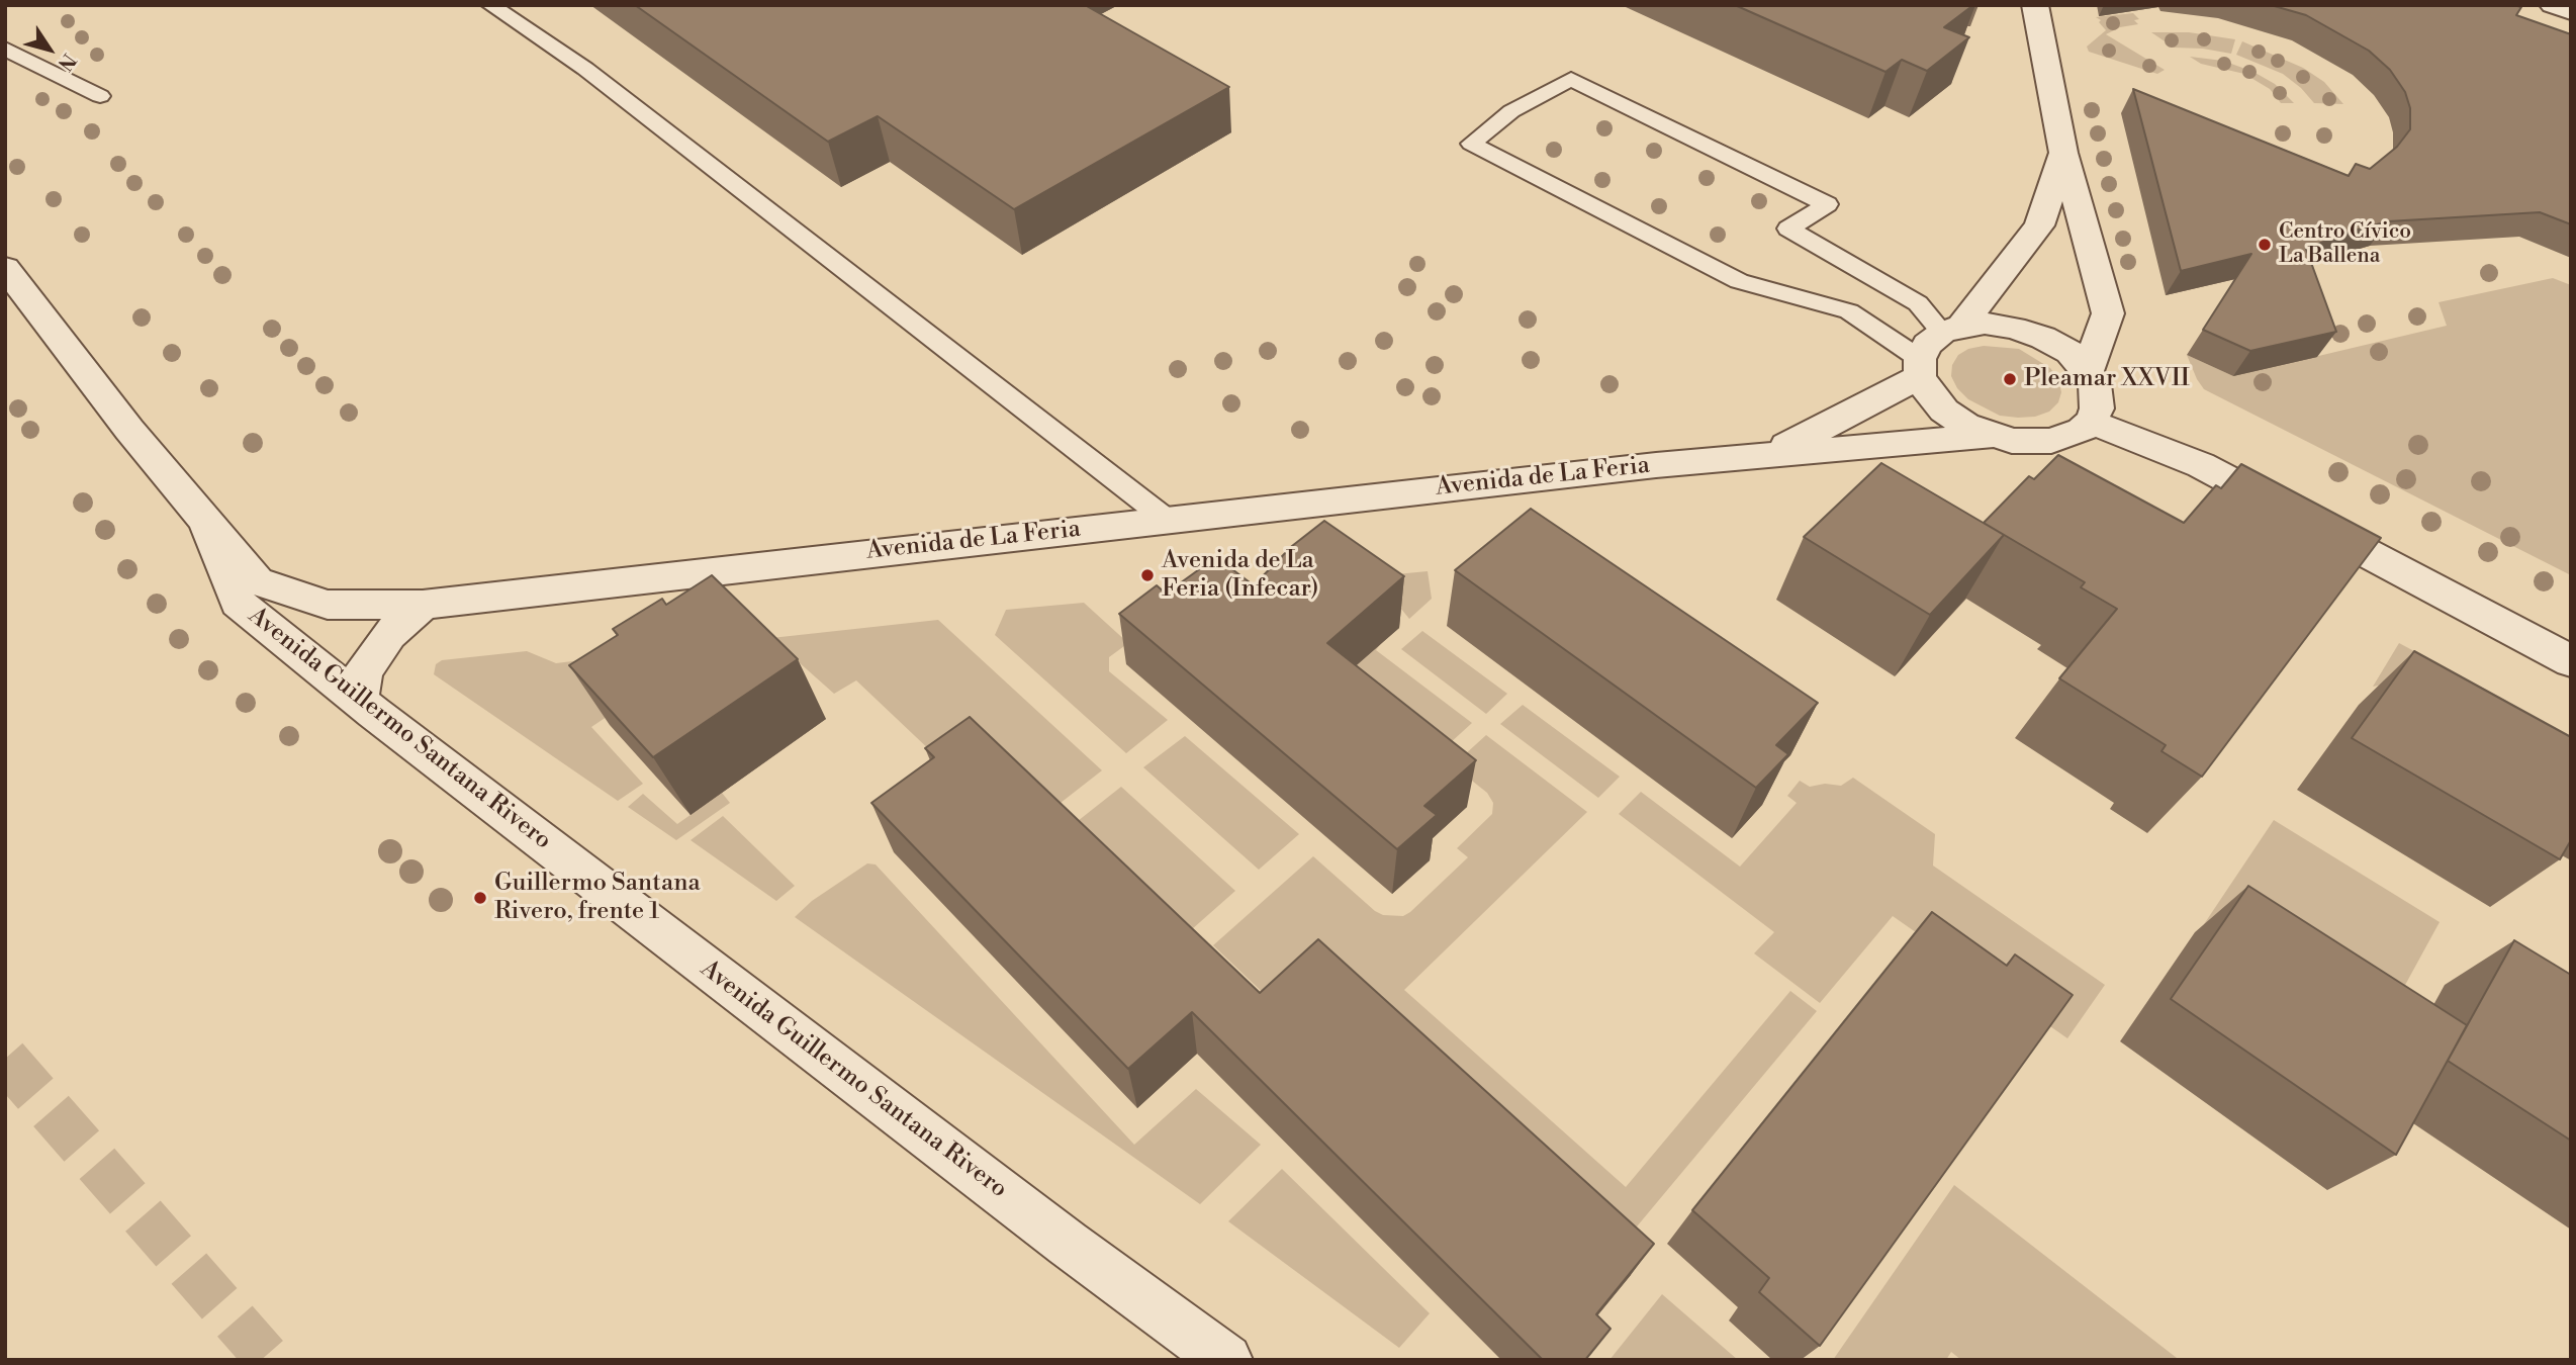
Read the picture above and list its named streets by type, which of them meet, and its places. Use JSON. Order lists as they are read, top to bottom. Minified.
{"streets":{"street":["Avenida de La Feria","Avenida Guillermo Santana Rivero"]},"crossings":[["Avenida de La Feria","Avenida Guillermo Santana Rivero"]],"places":["Centro Cívico La Ballena","Pleamar XXVII","Avenida de La Feria (Infecar)","Guillermo Santana Rivero, frente 1"],"north":"bottom right"}
